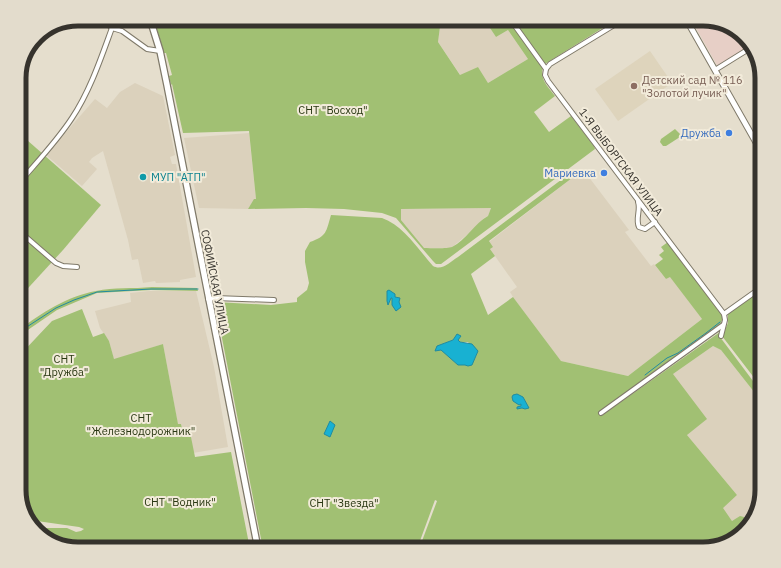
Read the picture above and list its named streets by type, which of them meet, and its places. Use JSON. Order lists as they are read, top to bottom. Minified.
{"streets":{"main road":["СОФИЙСКАЯ УЛИЦА"],"street":["1-Я ВЫБОРГСКАЯ УЛИЦА"]},"parks":["СНТ \"Восход\"","СНТ \"Дружба\"","СНТ \"Железнодорожник\"","СНТ \"Водник\"","СНТ \"Звезда\""],"places":["Детский сад № 116 \"Золотой лучик\"","Дружба","Мариевка","МУП \"АТП\""]}
